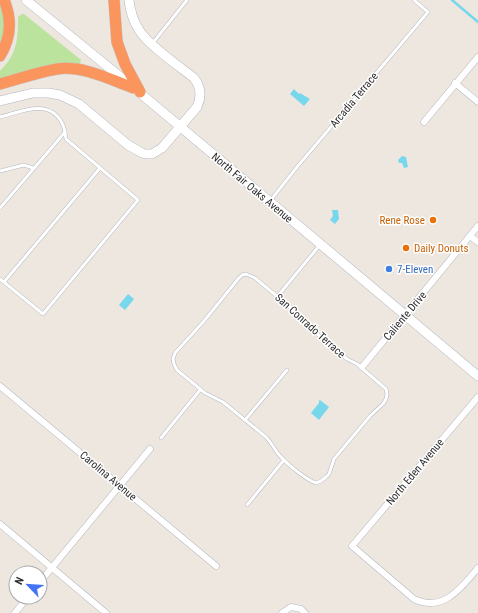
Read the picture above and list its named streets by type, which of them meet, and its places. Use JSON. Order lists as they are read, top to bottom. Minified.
{"streets":{"main road":["North Fair Oaks Avenue"],"street":["Caliente Drive","North Eden Avenue","Carolina Avenue"],"lane":["Arcadia Terrace","San Conrado Terrace"]},"crossings":[["Arcadia Terrace","North Fair Oaks Avenue"],["North Fair Oaks Avenue","Caliente Drive"],["Caliente Drive","San Conrado Terrace"]],"places":["Rene Rose","Daily Donuts","7-Eleven"],"north":"top left"}
